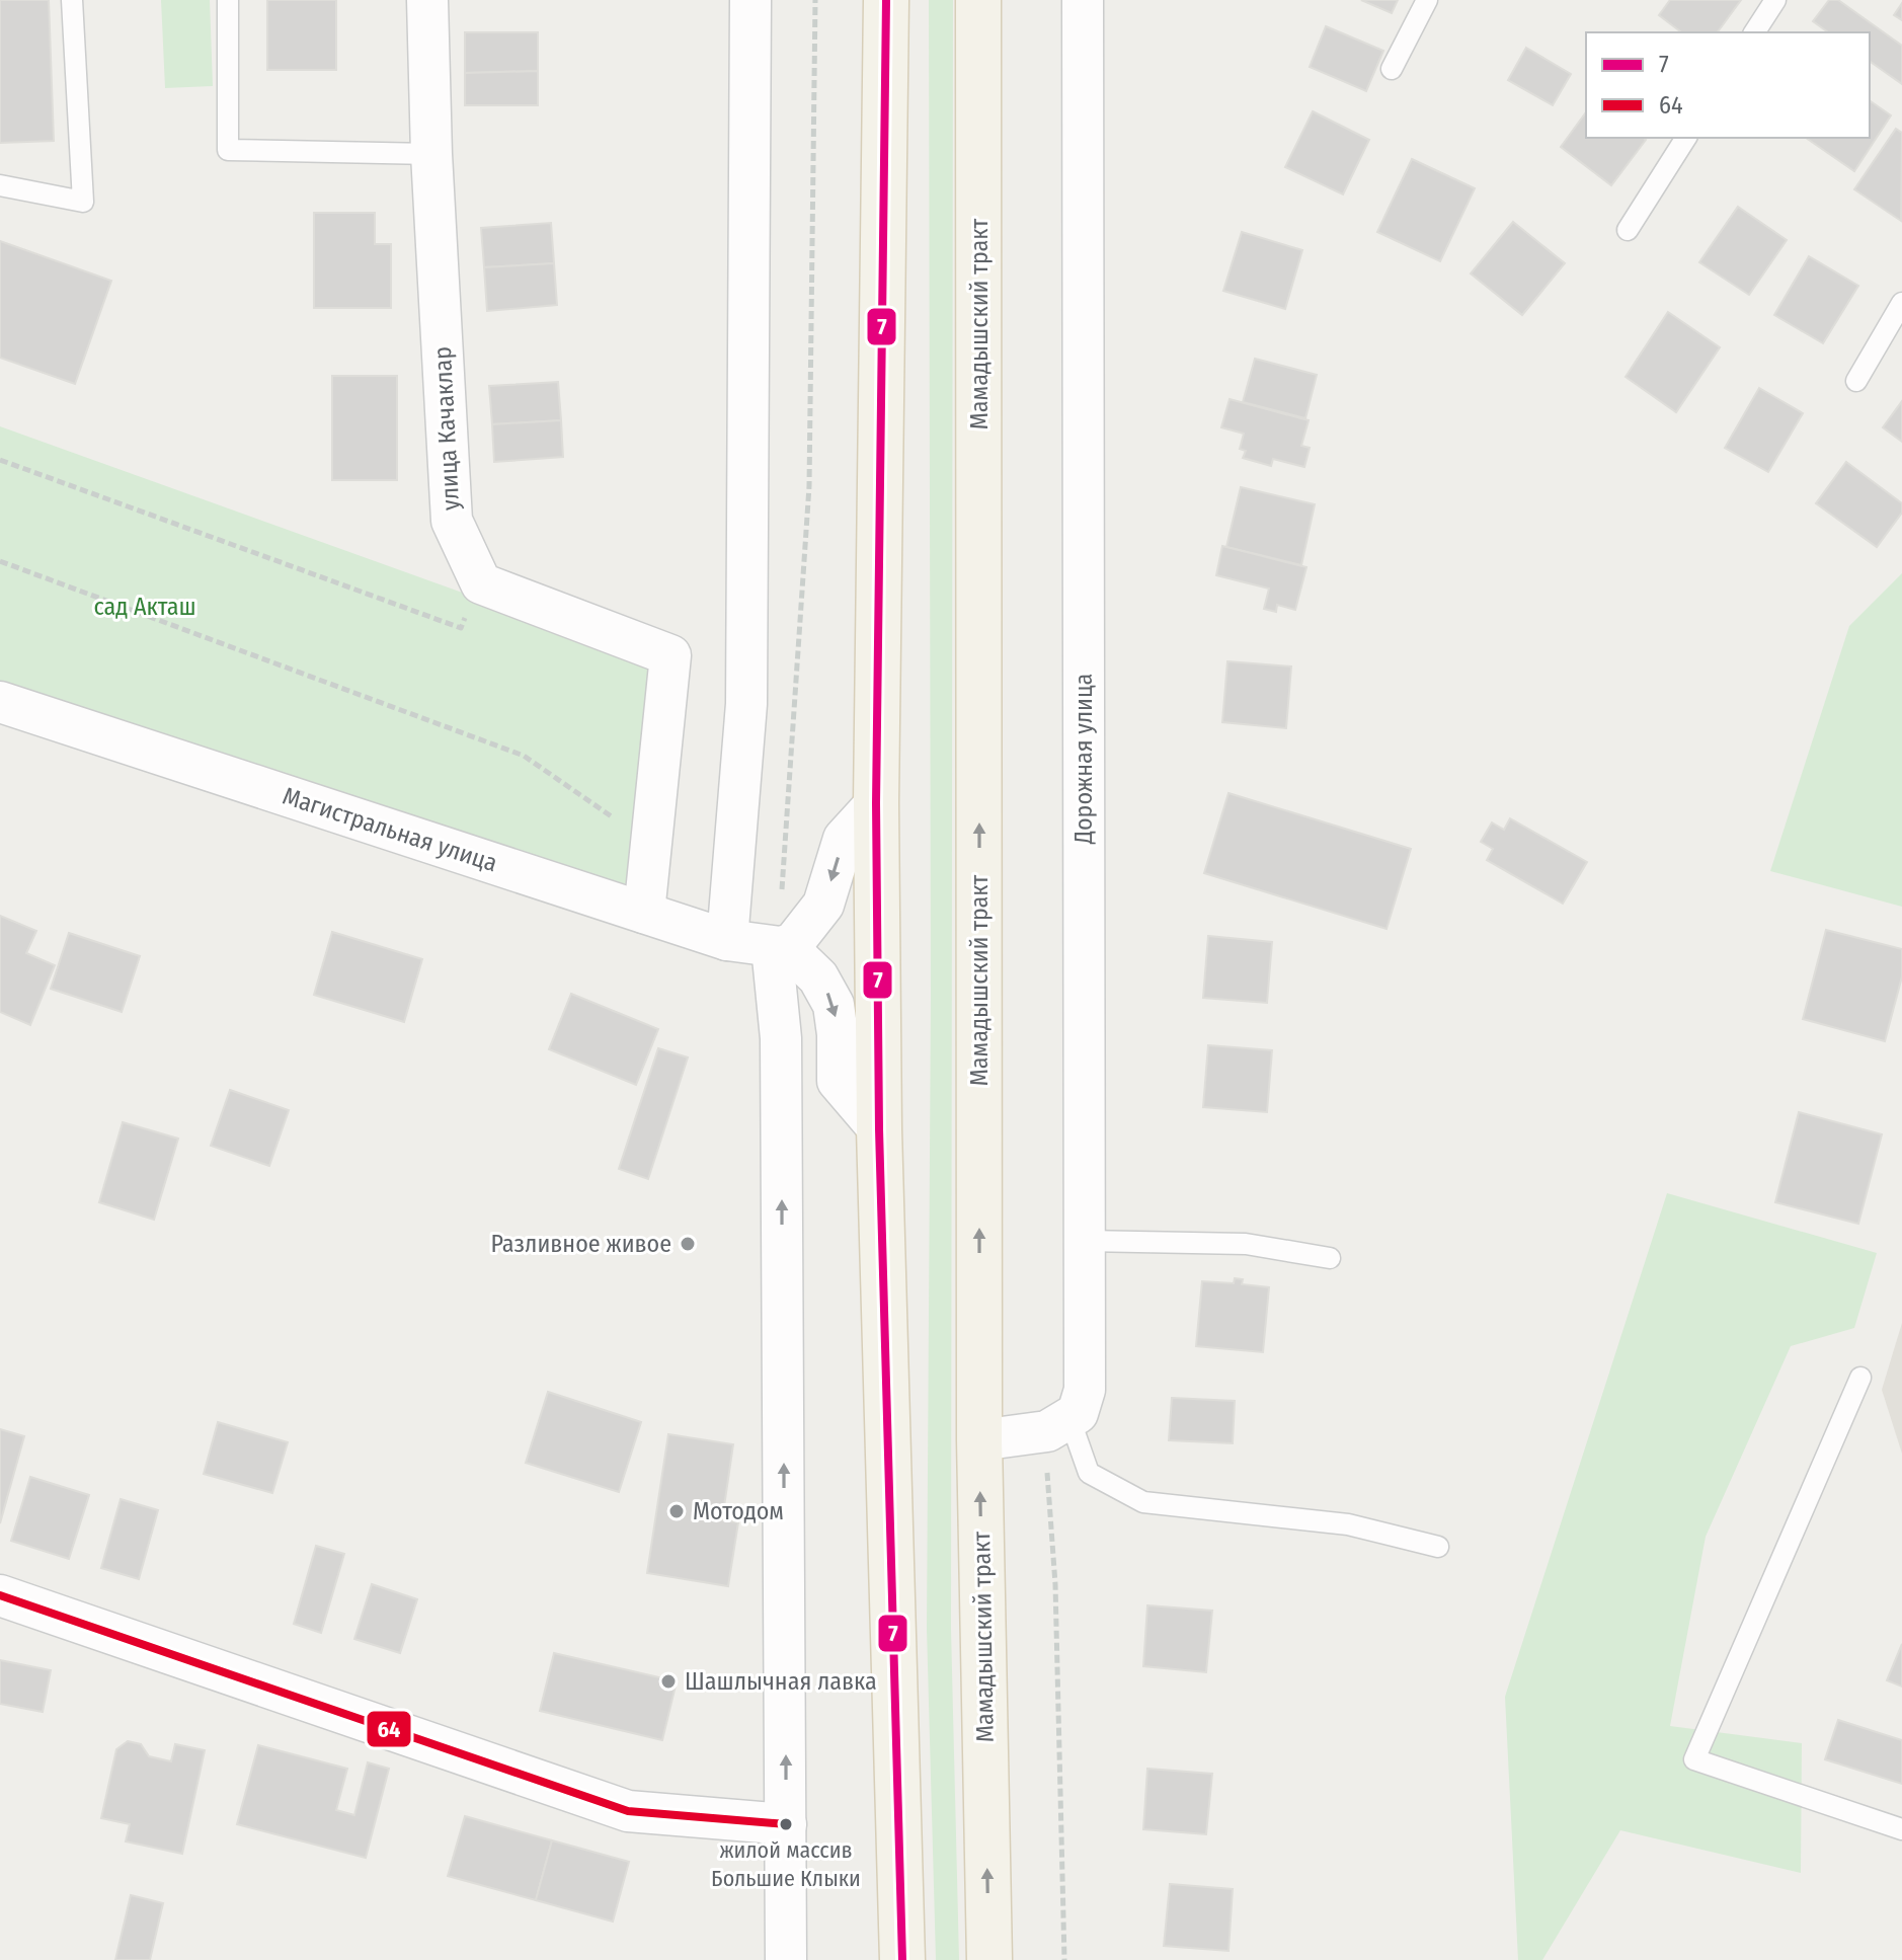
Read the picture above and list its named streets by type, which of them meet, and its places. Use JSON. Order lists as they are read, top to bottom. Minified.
{"streets":{"main road":["Мамадышский тракт"],"street":["улица Качаклар","Дорожная улица","Магистральная улица"]},"parks":["сад Акташ"],"places":["Разливное живое","Мотодом","Шашлычная лавка","жилой массив Большие Клыки"],"lines":["transit line 7","transit line 64"],"legend":["7","64"]}
